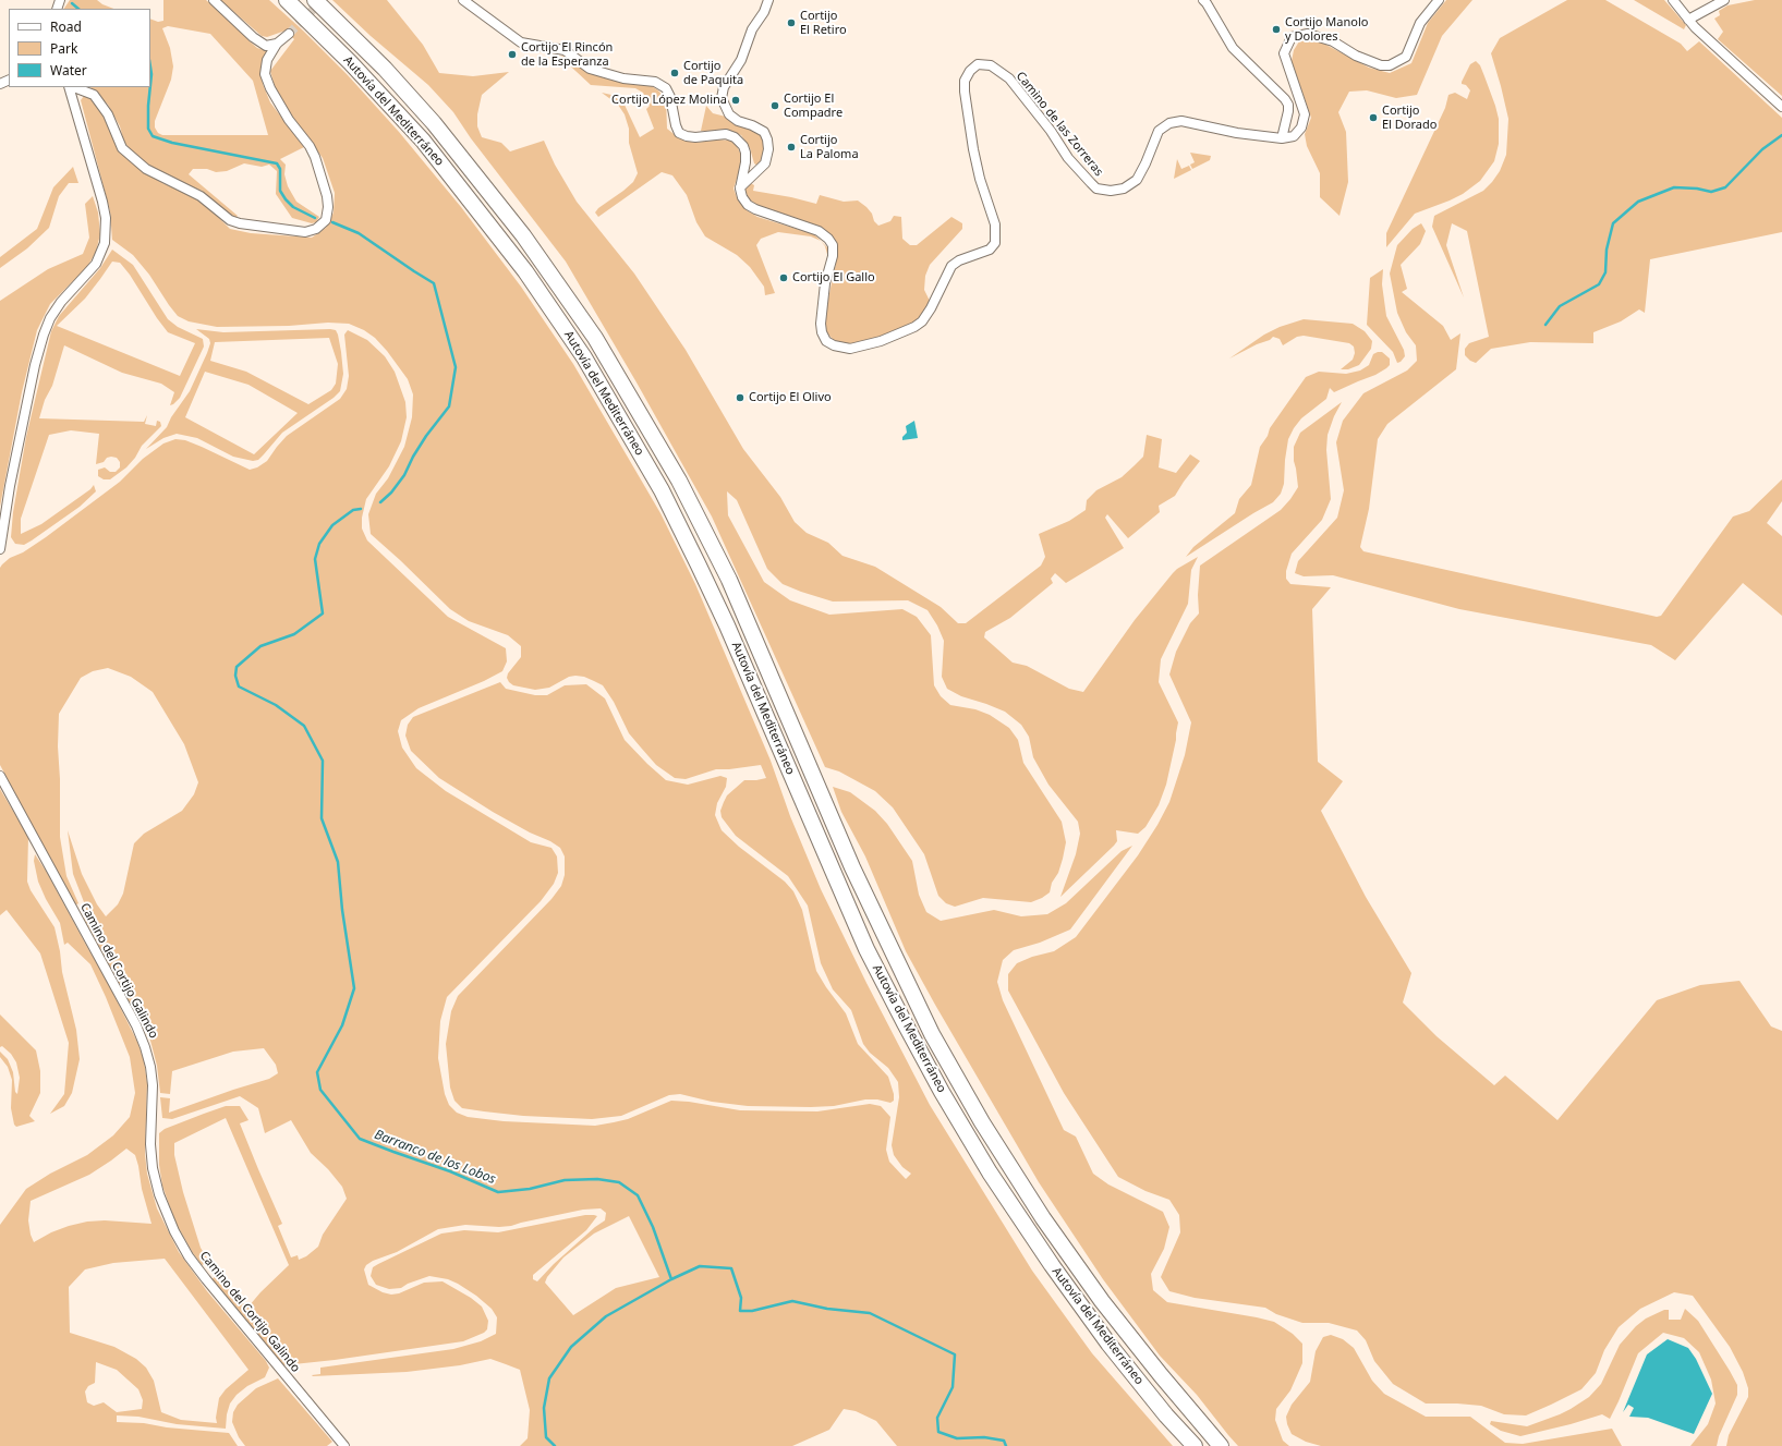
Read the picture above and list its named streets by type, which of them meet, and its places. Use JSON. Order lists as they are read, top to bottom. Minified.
{"streets":{"highway":["Autovía del Mediterráneo"],"street":["Camino de las Zorreras","Camino del Cortijo Galindo"]},"water":["Barranco de los Lobos"],"places":["Cortijo El Retiro","Cortijo Manolo y Dolores","Cortijo El Rincón de la Esperanza","Cortijo de Paquita","Cortijo López Molina","Cortijo El Compadre","Cortijo El Dorado","Cortijo La Paloma","Cortijo El Gallo","Cortijo El Olivo"],"legend":["Road","Park","Water"]}
